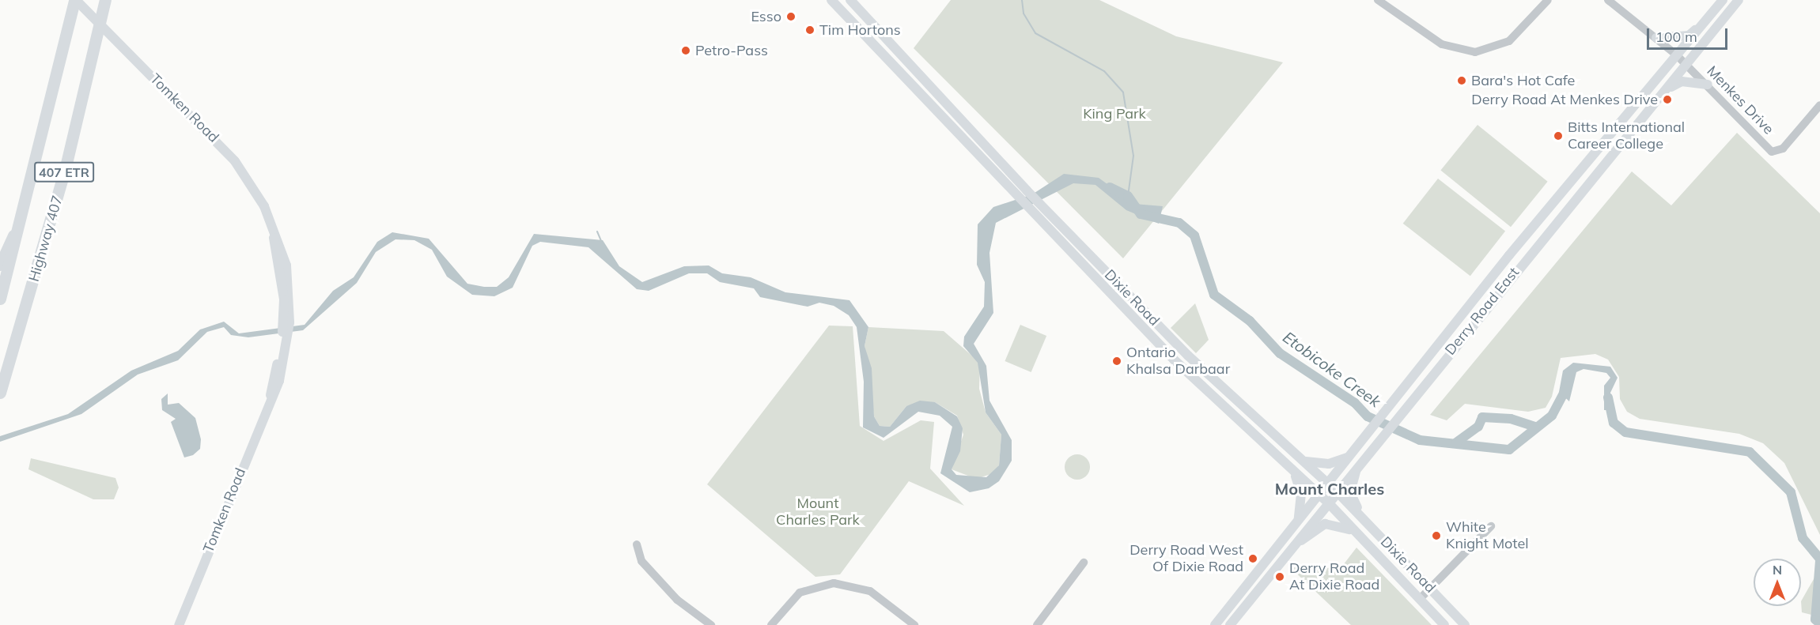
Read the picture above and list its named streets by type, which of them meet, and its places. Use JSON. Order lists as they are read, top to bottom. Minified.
{"streets":{"highway":["407 ETR","Highway 407"],"main road":["Tomken Road","Dixie Road","Derry Road East"],"street":["Menkes Drive"]},"crossings":[["Menkes Drive","Derry Road East"],["Tomken Road","Highway 407"],["Dixie Road","Derry Road East"]],"districts":["Mount Charles"],"water":["Etobicoke Creek"],"parks":["King Park","Mount Charles Park"],"places":["Esso","Tim Hortons","Petro-Pass","Bara's Hot Cafe","Derry Road At Menkes Drive","Bitts International Career College","Ontario Khalsa Darbaar","White Knight Motel","Derry Road West Of Dixie Road","Derry Road At Dixie Road"],"scale_bar":"100 m","north":"top"}
